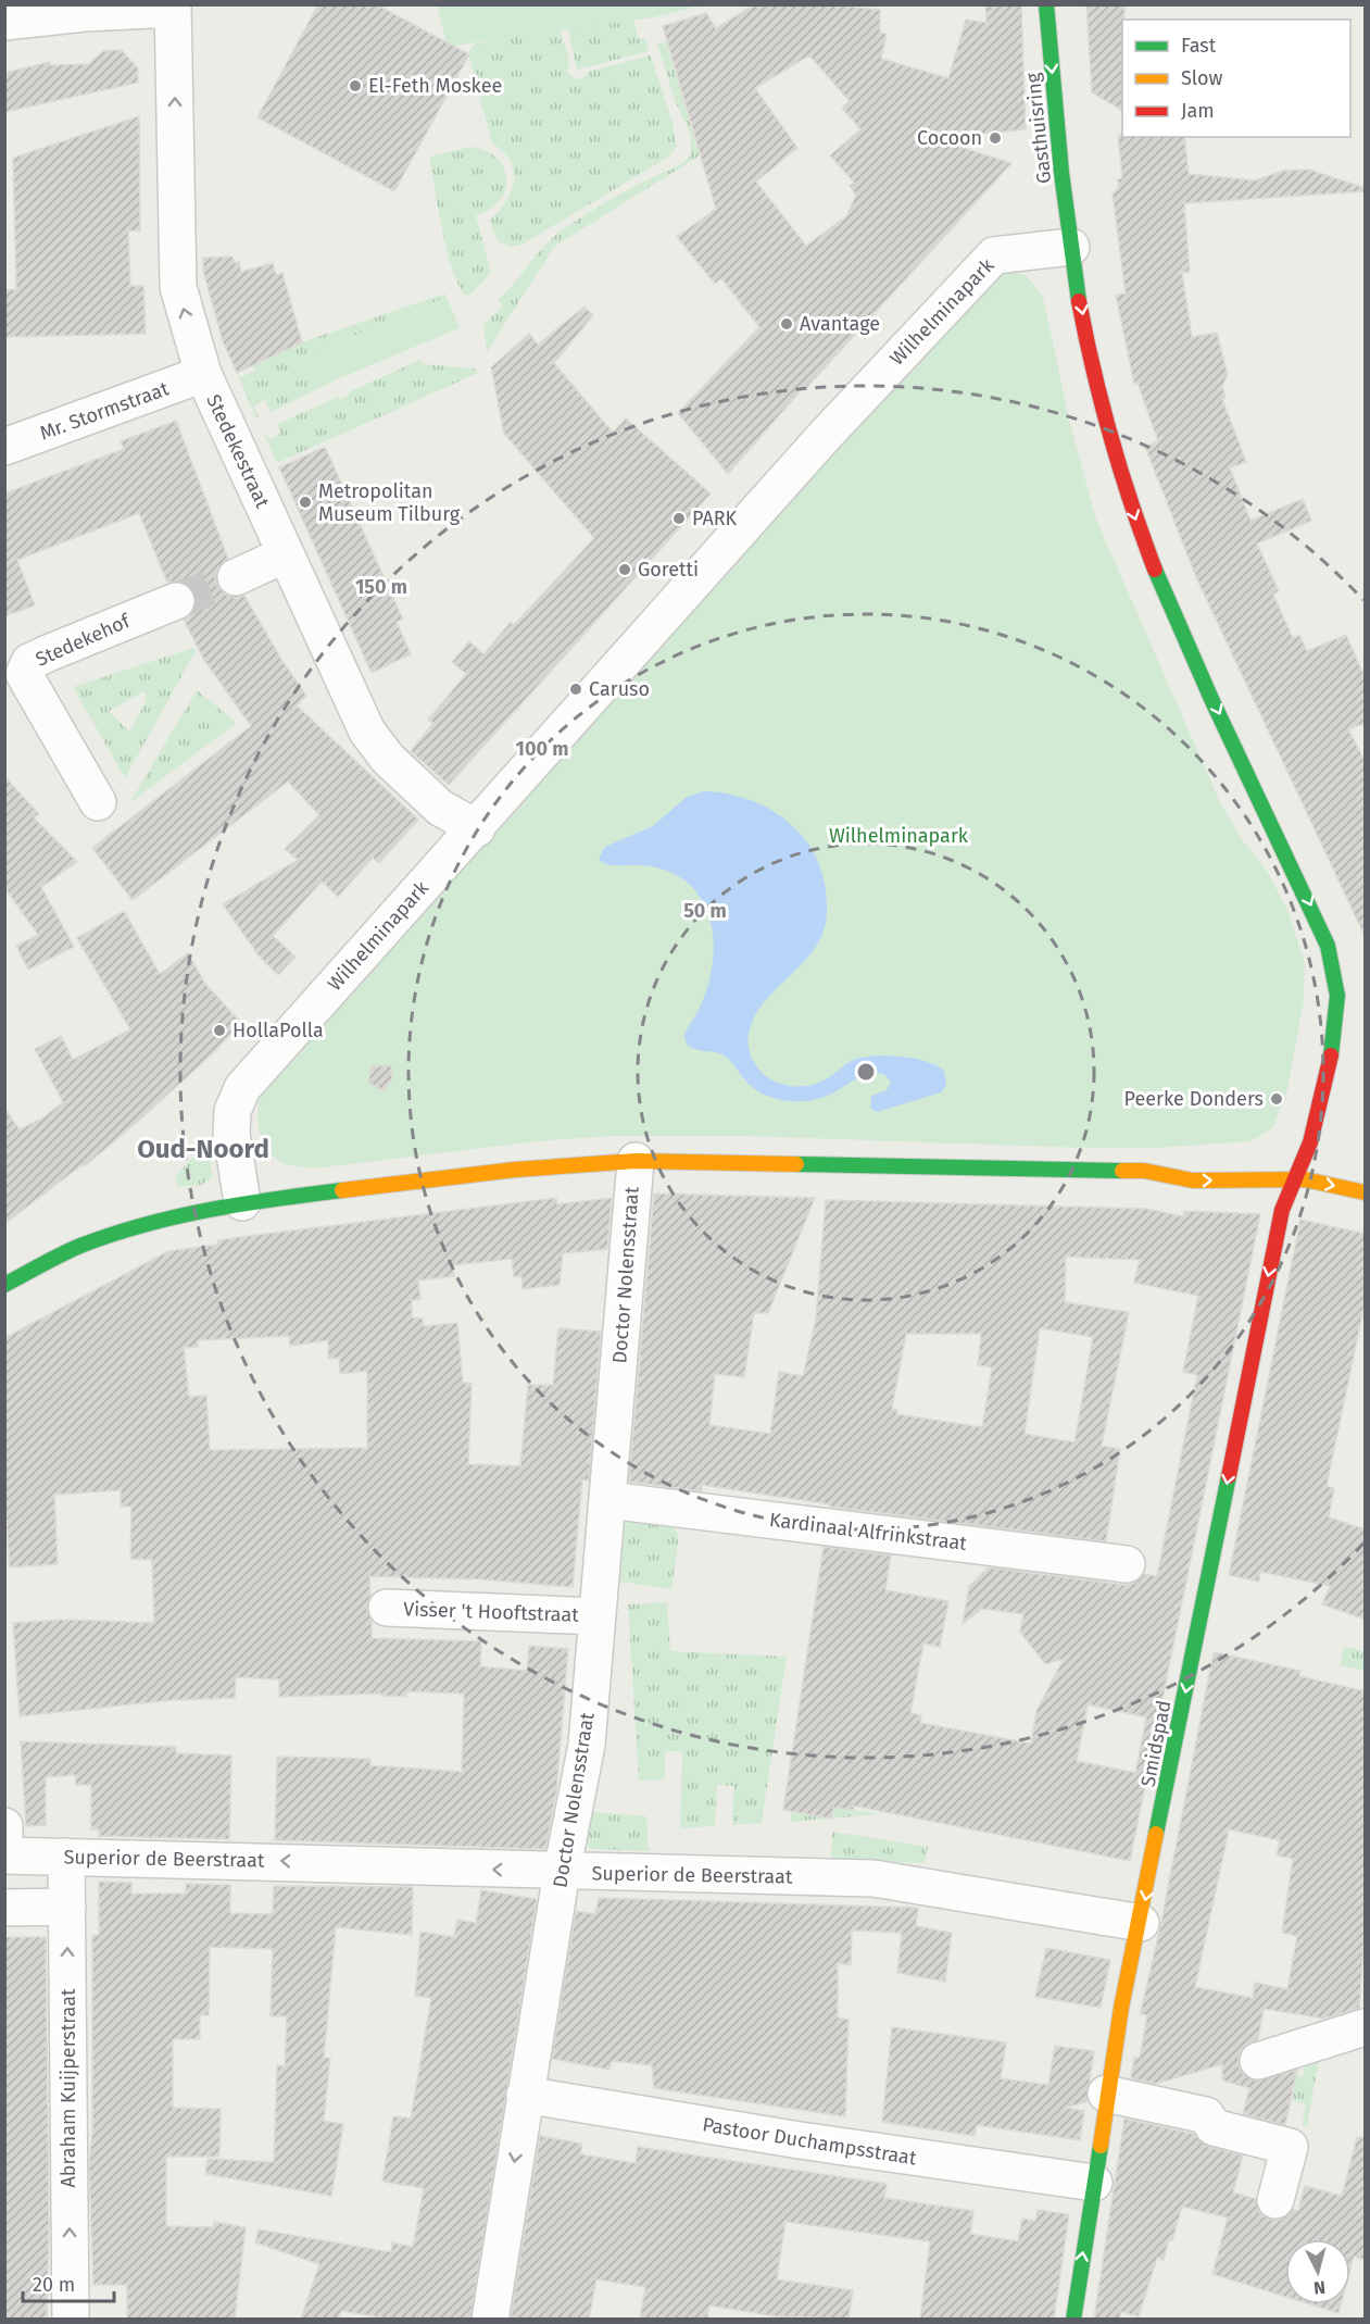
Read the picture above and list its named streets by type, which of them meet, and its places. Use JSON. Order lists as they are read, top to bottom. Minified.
{"streets":{"street":["Gasthuisring","Wilhelminapark","Mr. Stormstraat","Stedekestraat","Stedekehof","Doctor Nolensstraat","Kardinaal Alfrinkstraat","Visser 't Hooftstraat","Smidspad","Superior de Beerstraat","Abraham Kuijperstraat","Pastoor Duchampsstraat"]},"crossings":[["Gasthuisring","Wilhelminapark"],["Wilhelminapark","Stedekestraat"],["Mr. Stormstraat","Stedekestraat"],["Doctor Nolensstraat","Kardinaal Alfrinkstraat"],["Doctor Nolensstraat","Visser 't Hooftstraat"],["Doctor Nolensstraat","Superior de Beerstraat"],["Doctor Nolensstraat","Pastoor Duchampsstraat"],["Smidspad","Superior de Beerstraat"],["Smidspad","Pastoor Duchampsstraat"],["Superior de Beerstraat","Abraham Kuijperstraat"]],"one_way":["Gasthuisring","Stedekestraat","Superior de Beerstraat","Abraham Kuijperstraat"],"districts":["Oud-Noord"],"parks":["Wilhelminapark"],"places":["El-Feth Moskee","Cocoon","Avantage","Metropolitan Museum Tilburg","PARK","Goretti","Caruso","HollaPolla","Peerke Donders"],"legend":["Fast","Slow","Jam"],"scale_bar":"20 m","north":"bottom","rings":["150 m","100 m","50 m"]}
